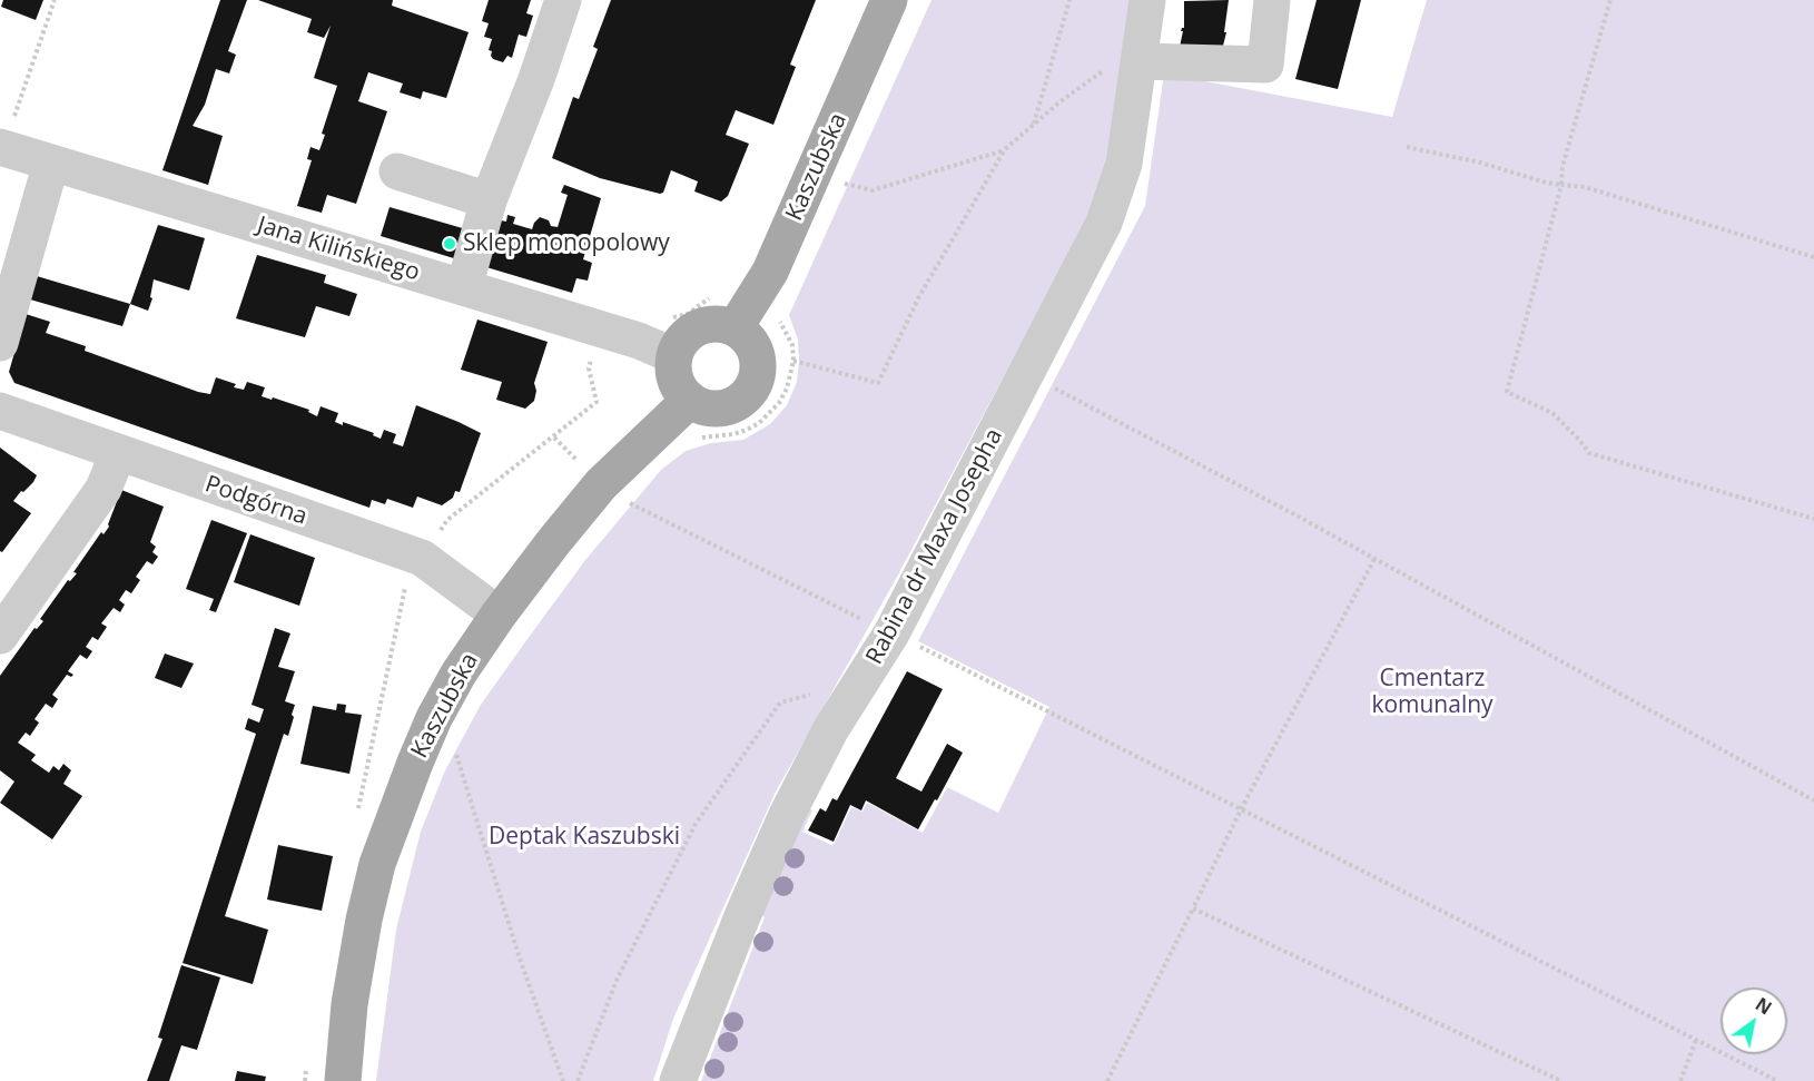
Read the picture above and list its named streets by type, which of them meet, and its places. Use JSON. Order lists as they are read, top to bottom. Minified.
{"streets":{"main road":["Kaszubska"],"street":["Jana Kilińskiego","Podgórna","Rabina dr Maxa Josepha"]},"crossings":[["Kaszubska","Jana Kilińskiego"],["Kaszubska","Podgórna"]],"parks":["Cmentarz komunalny","Deptak Kaszubski"],"places":["Sklep monopolowy"],"north":"top right"}
